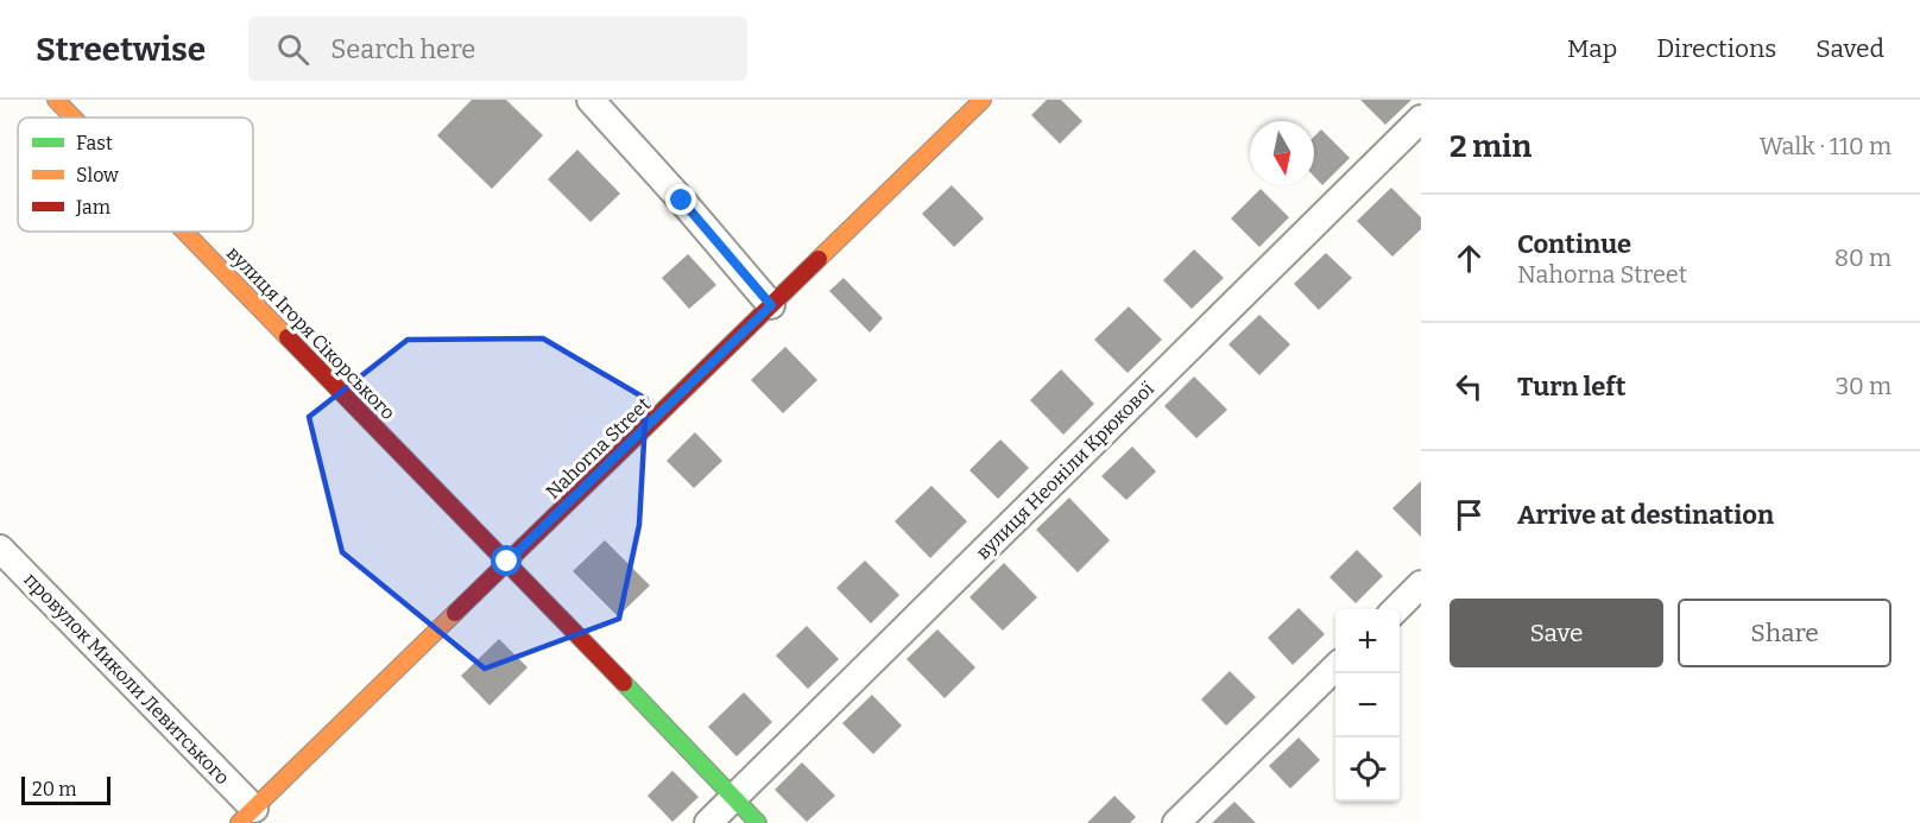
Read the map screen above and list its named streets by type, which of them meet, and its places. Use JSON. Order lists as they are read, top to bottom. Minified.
{"streets":{"street":["вулиця Ігоря Сікорського","Nahorna Street","вулиця Неоніли Крюкової","провулок Миколи Левитського"]},"crossings":[["вулиця Ігоря Сікорського","Nahorna Street"],["вулиця Ігоря Сікорського","вулиця Неоніли Крюкової"],["Nahorna Street","провулок Миколи Левитського"]],"legend":["Fast","Slow","Jam"],"scale_bar":"20 m","north":"bottom","page":{"header":"Streetwise","search":"Search here","nav":["Map","Directions","Saved"],"heading":["2 min","Walk · 110 m"],"list":[["Continue","Nahorna Street","80 m"],["Turn left","30 m"],"Arrive at destination"],"buttons":["Save","Share"],"map_buttons":["+","−"],"scale":"20 m"}}
